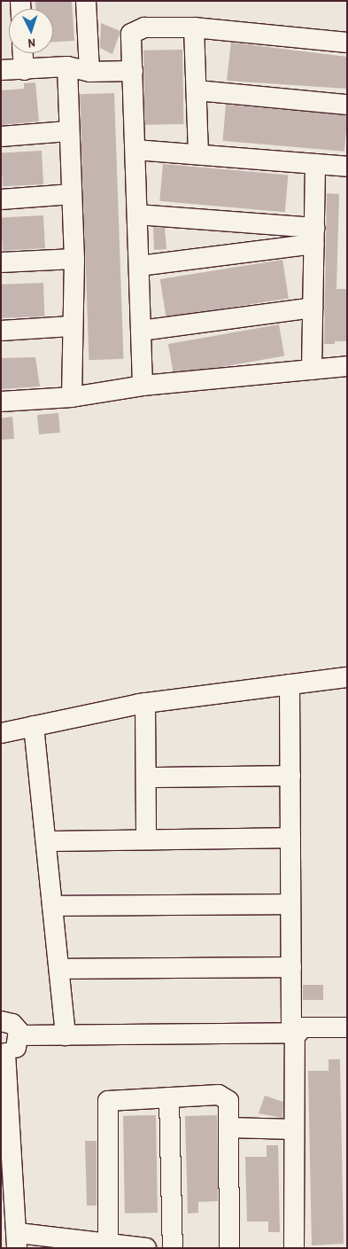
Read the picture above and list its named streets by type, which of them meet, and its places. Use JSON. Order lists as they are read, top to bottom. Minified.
{"north":"bottom"}
